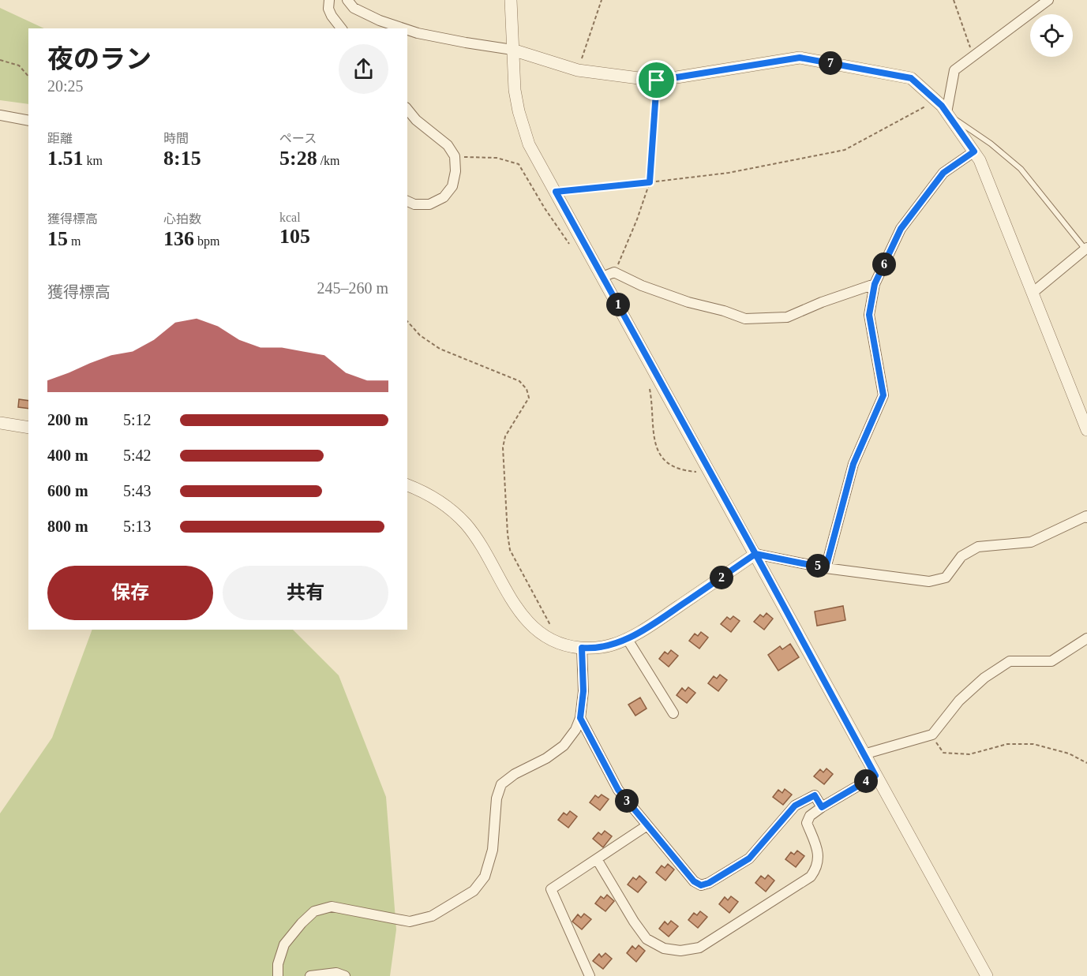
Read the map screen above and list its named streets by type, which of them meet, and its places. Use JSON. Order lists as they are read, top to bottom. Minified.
{"page":{"heading":["夜のラン","20:25"],"pins":["7","6","1","5","2","4","3"],"stats":[["距離","1.51 km"],["時間","8:15"],["ペース","5:28 /km"],["獲得標高","15 m"],["心拍数","136 bpm"],["kcal","105"]],"chart":["獲得標高","245–260 m"],"list":[{"name":"200 m","note":"5:12"},{"name":"400 m","note":"5:42"},{"name":"600 m","note":"5:43"},{"name":"800 m","note":"5:13"}],"buttons":["保存","共有"]}}
